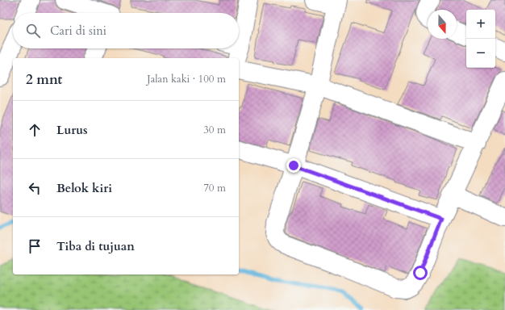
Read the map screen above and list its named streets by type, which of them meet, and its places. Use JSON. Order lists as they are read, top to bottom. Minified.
{"north":"bottom","page":{"map_buttons":["+","−"],"search":"Cari di sini","heading":["2 mnt","Jalan kaki · 100 m"],"list":[["Lurus","30 m"],["Belok kiri","70 m"],"Tiba di tujuan"]}}
